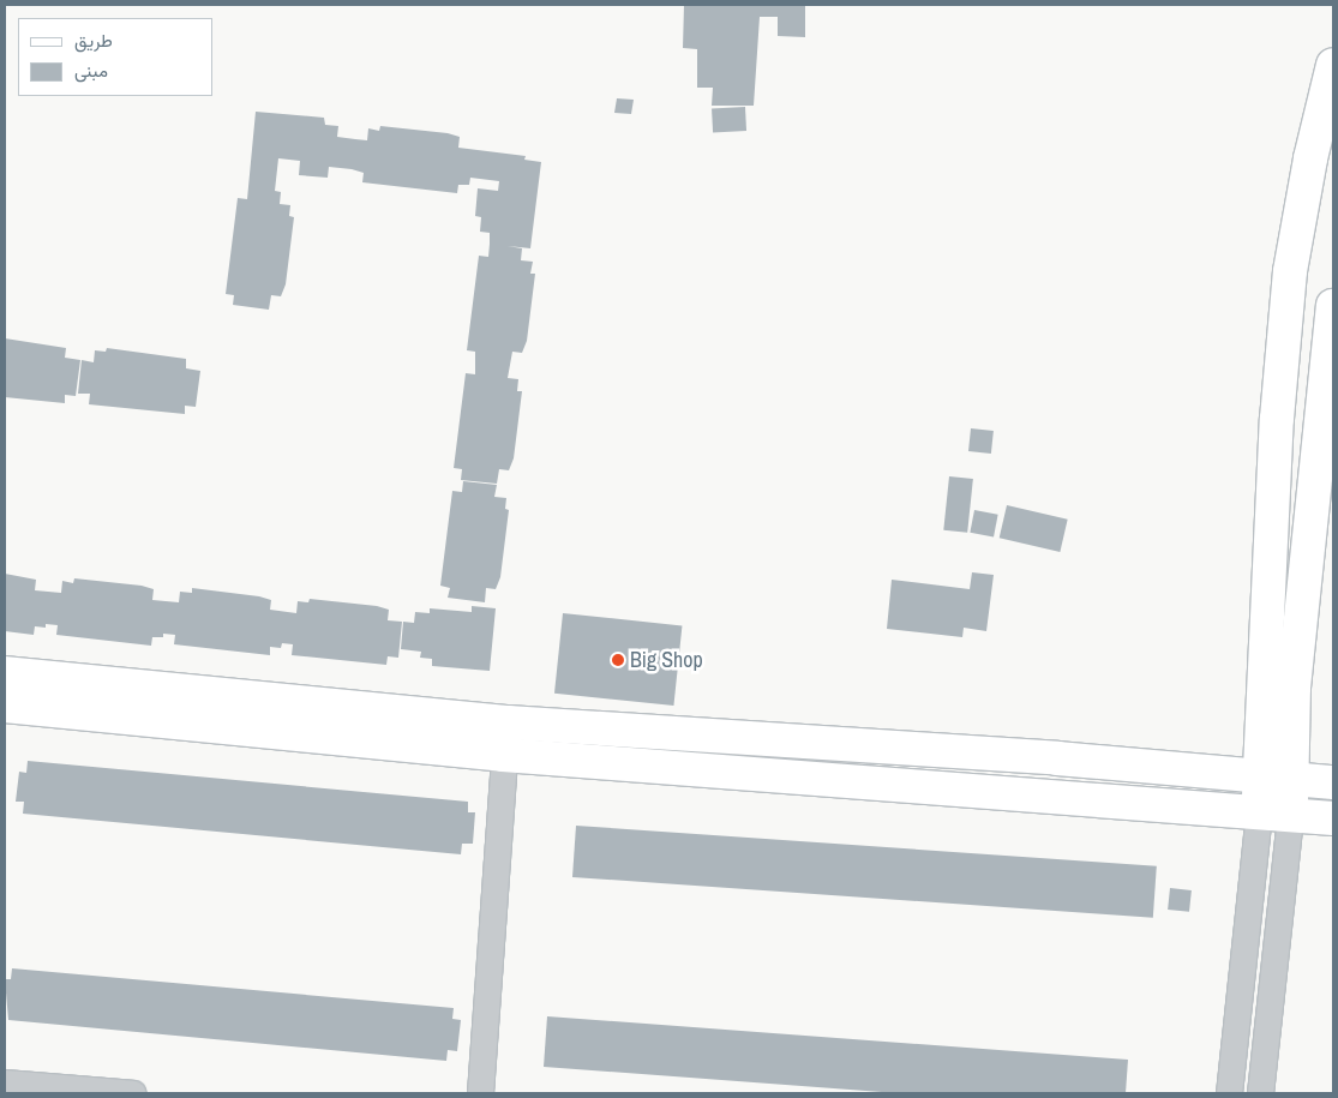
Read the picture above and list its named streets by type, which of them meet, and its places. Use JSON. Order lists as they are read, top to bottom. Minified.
{"places":["Big Shop"],"legend":["طريق","مبنى"]}
